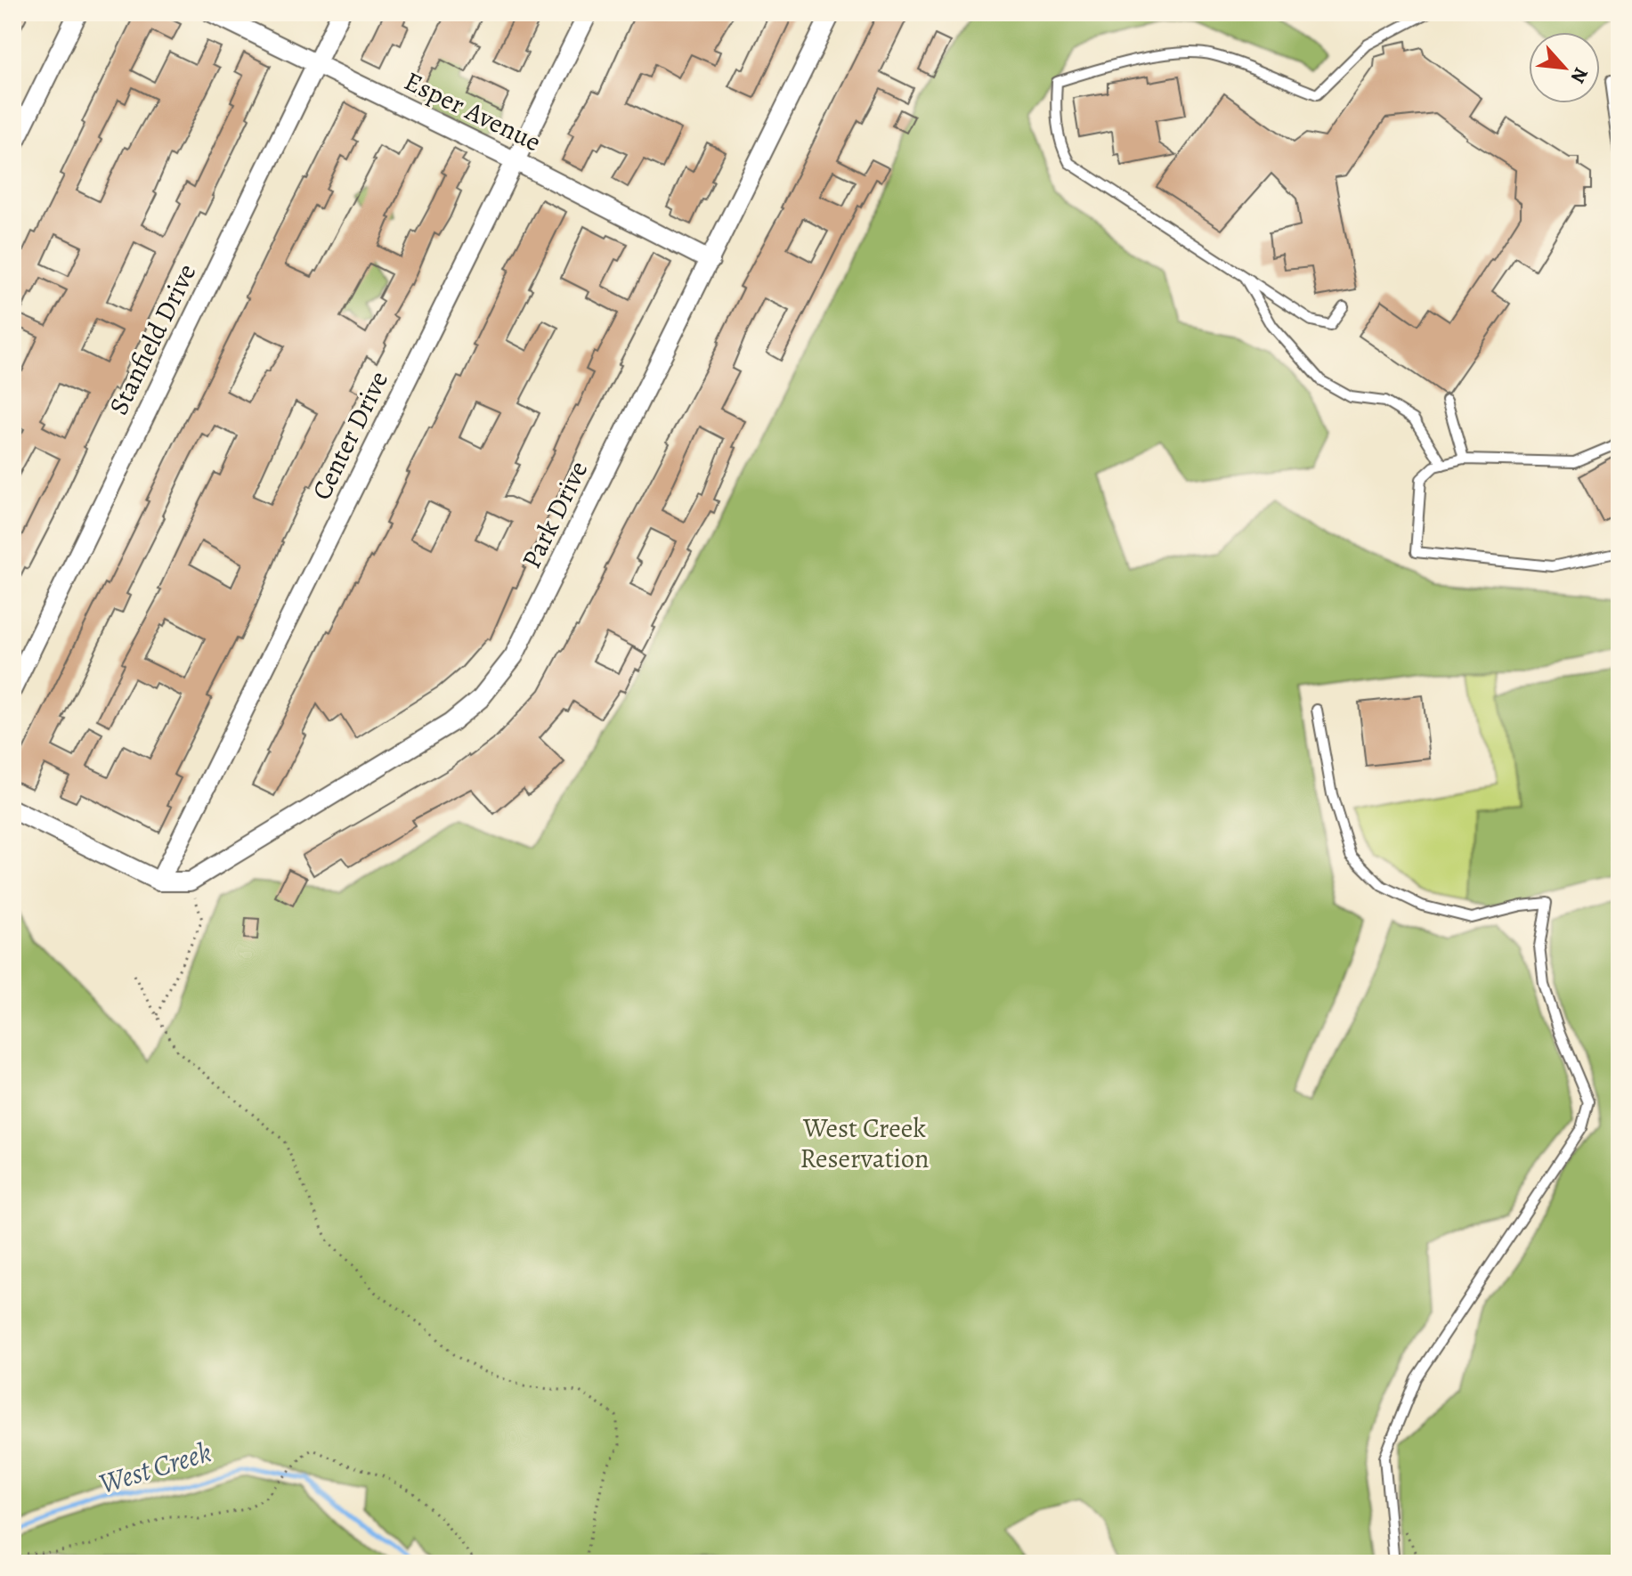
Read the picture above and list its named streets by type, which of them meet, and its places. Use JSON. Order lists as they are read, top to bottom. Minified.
{"streets":{"street":["Esper Avenue","Stanfield Drive","Center Drive","Park Drive"]},"crossings":[["Esper Avenue","Stanfield Drive"],["Esper Avenue","Center Drive"],["Esper Avenue","Park Drive"],["Center Drive","Park Drive"]],"water":["West Creek"],"parks":["West Creek Reservation"],"north":"bottom right"}
